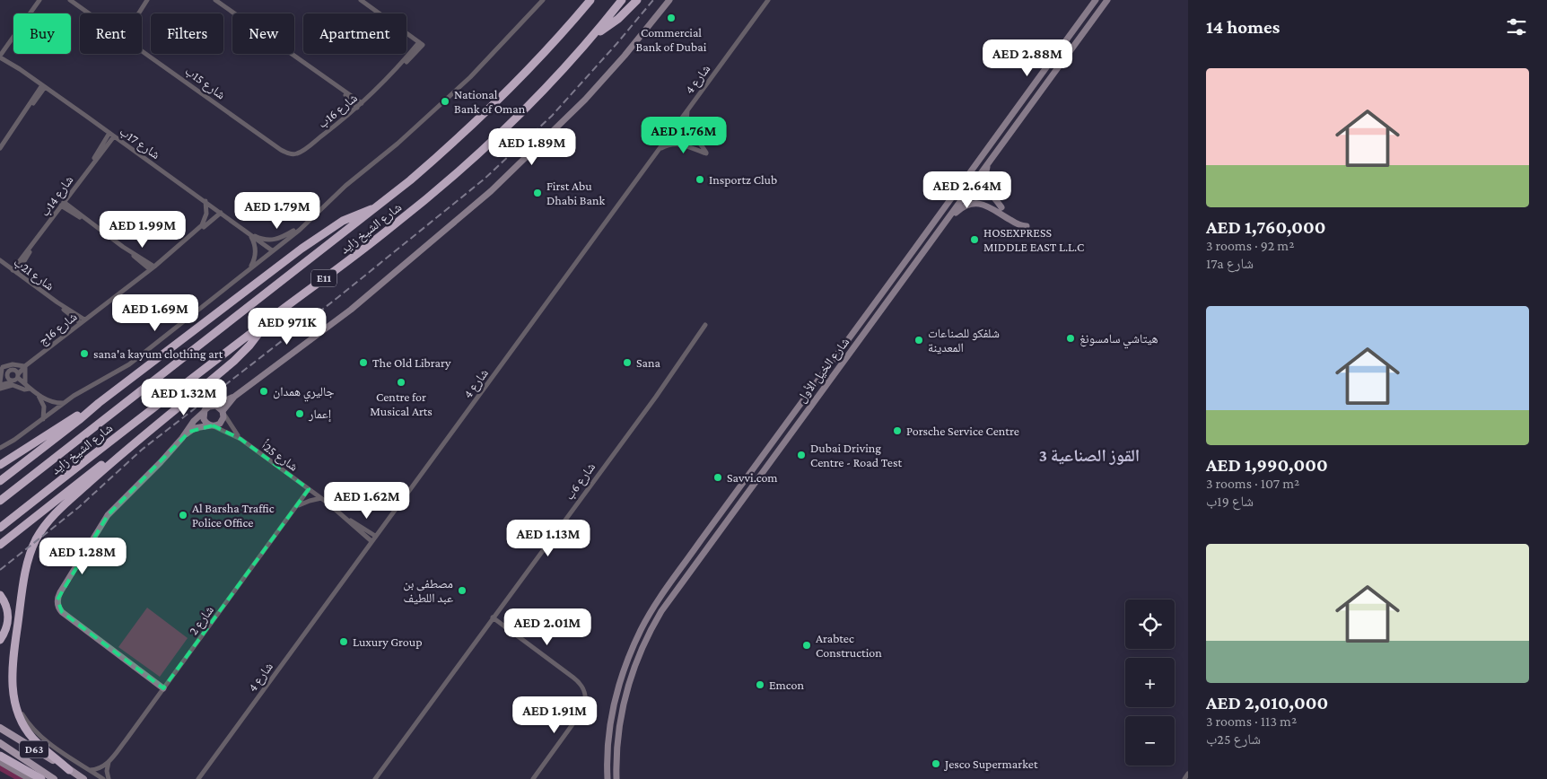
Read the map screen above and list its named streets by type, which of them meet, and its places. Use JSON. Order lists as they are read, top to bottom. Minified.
{"streets":{"highway":["شارع الشيخ زايد","E11"],"main road":["شارع الخيل الأول","D63"],"street":["شارع 4","شارع 15ب","شارع 16ب","شارع 17ب","شارع 14ب","شارع 21ب","شارع 16ج","شارع 25أ","شارع 6ب","شارع 2"]},"crossings":[["شارع 4","شارع 25أ"],["شارع 15ب","شارع 16ب"],["شارع 17ب","شارع 14ب"],["شارع 17ب","شارع 16ج"],["شارع 14ب","شارع 21ب"],["شارع 21ب","شارع 16ج"],["شارع 25أ","شارع 2"]],"districts":["القوز الصناعية 3"],"places":["Commercial Bank of Dubai","National Bank of Oman","Insportz Club","First Abu Dhabi Bank","HOSEXPRESS MIDDLE EAST L.L.C","هيتاشي سامسونغ","شلفكو للصناعات المعدينة","sana'a kayum clothing art","The Old Library","Sana","Centre for Musical Arts","جاليري همدان","إعمار","Porsche Service Centre","Dubai Driving Centre - Road Test","Savvi.com","Al Barsha Traffic Police Office","مصطفي بن عبد اللطيف","Luxury Group","Arabtec Construction","Emcon","Jesco Supermarket"],"page":{"heading":"14 homes","chip":["Buy","Rent","Filters","New","Apartment"],"price":["AED 2.88M","AED 1.76M","AED 1.89M","AED 2.64M","AED 1.79M","AED 1.99M","AED 1.69M","AED 971K","AED 1.32M","AED 1.62M","AED 1.13M","AED 1.28M","AED 2.01M","AED 1.91M"],"list":[{"name":"AED 1,760,000","note":"3 rooms · 92 m² · 17a شارع"},{"name":"AED 1,990,000","note":"3 rooms · 107 m² · شاع 19ب"},{"name":"AED 2,010,000","note":"3 rooms · 113 m² · شارع 25ب"}],"map_buttons":["+","−"]}}
